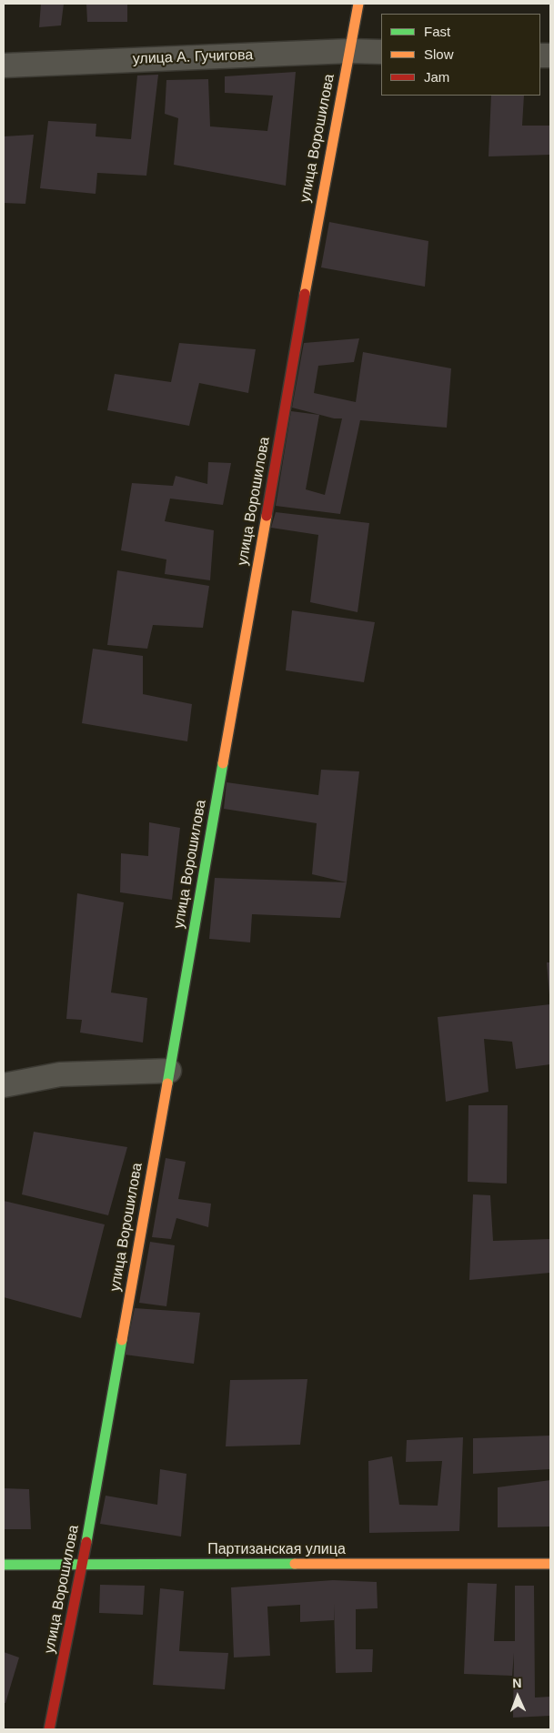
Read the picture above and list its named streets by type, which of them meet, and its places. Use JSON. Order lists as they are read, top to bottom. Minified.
{"streets":{"street":["улица А. Гучигова","улица Ворошилова","Партизанская улица"]},"crossings":[["улица А. Гучигова","улица Ворошилова"],["улица Ворошилова","Партизанская улица"]],"legend":["Fast","Slow","Jam"],"north":"top"}
